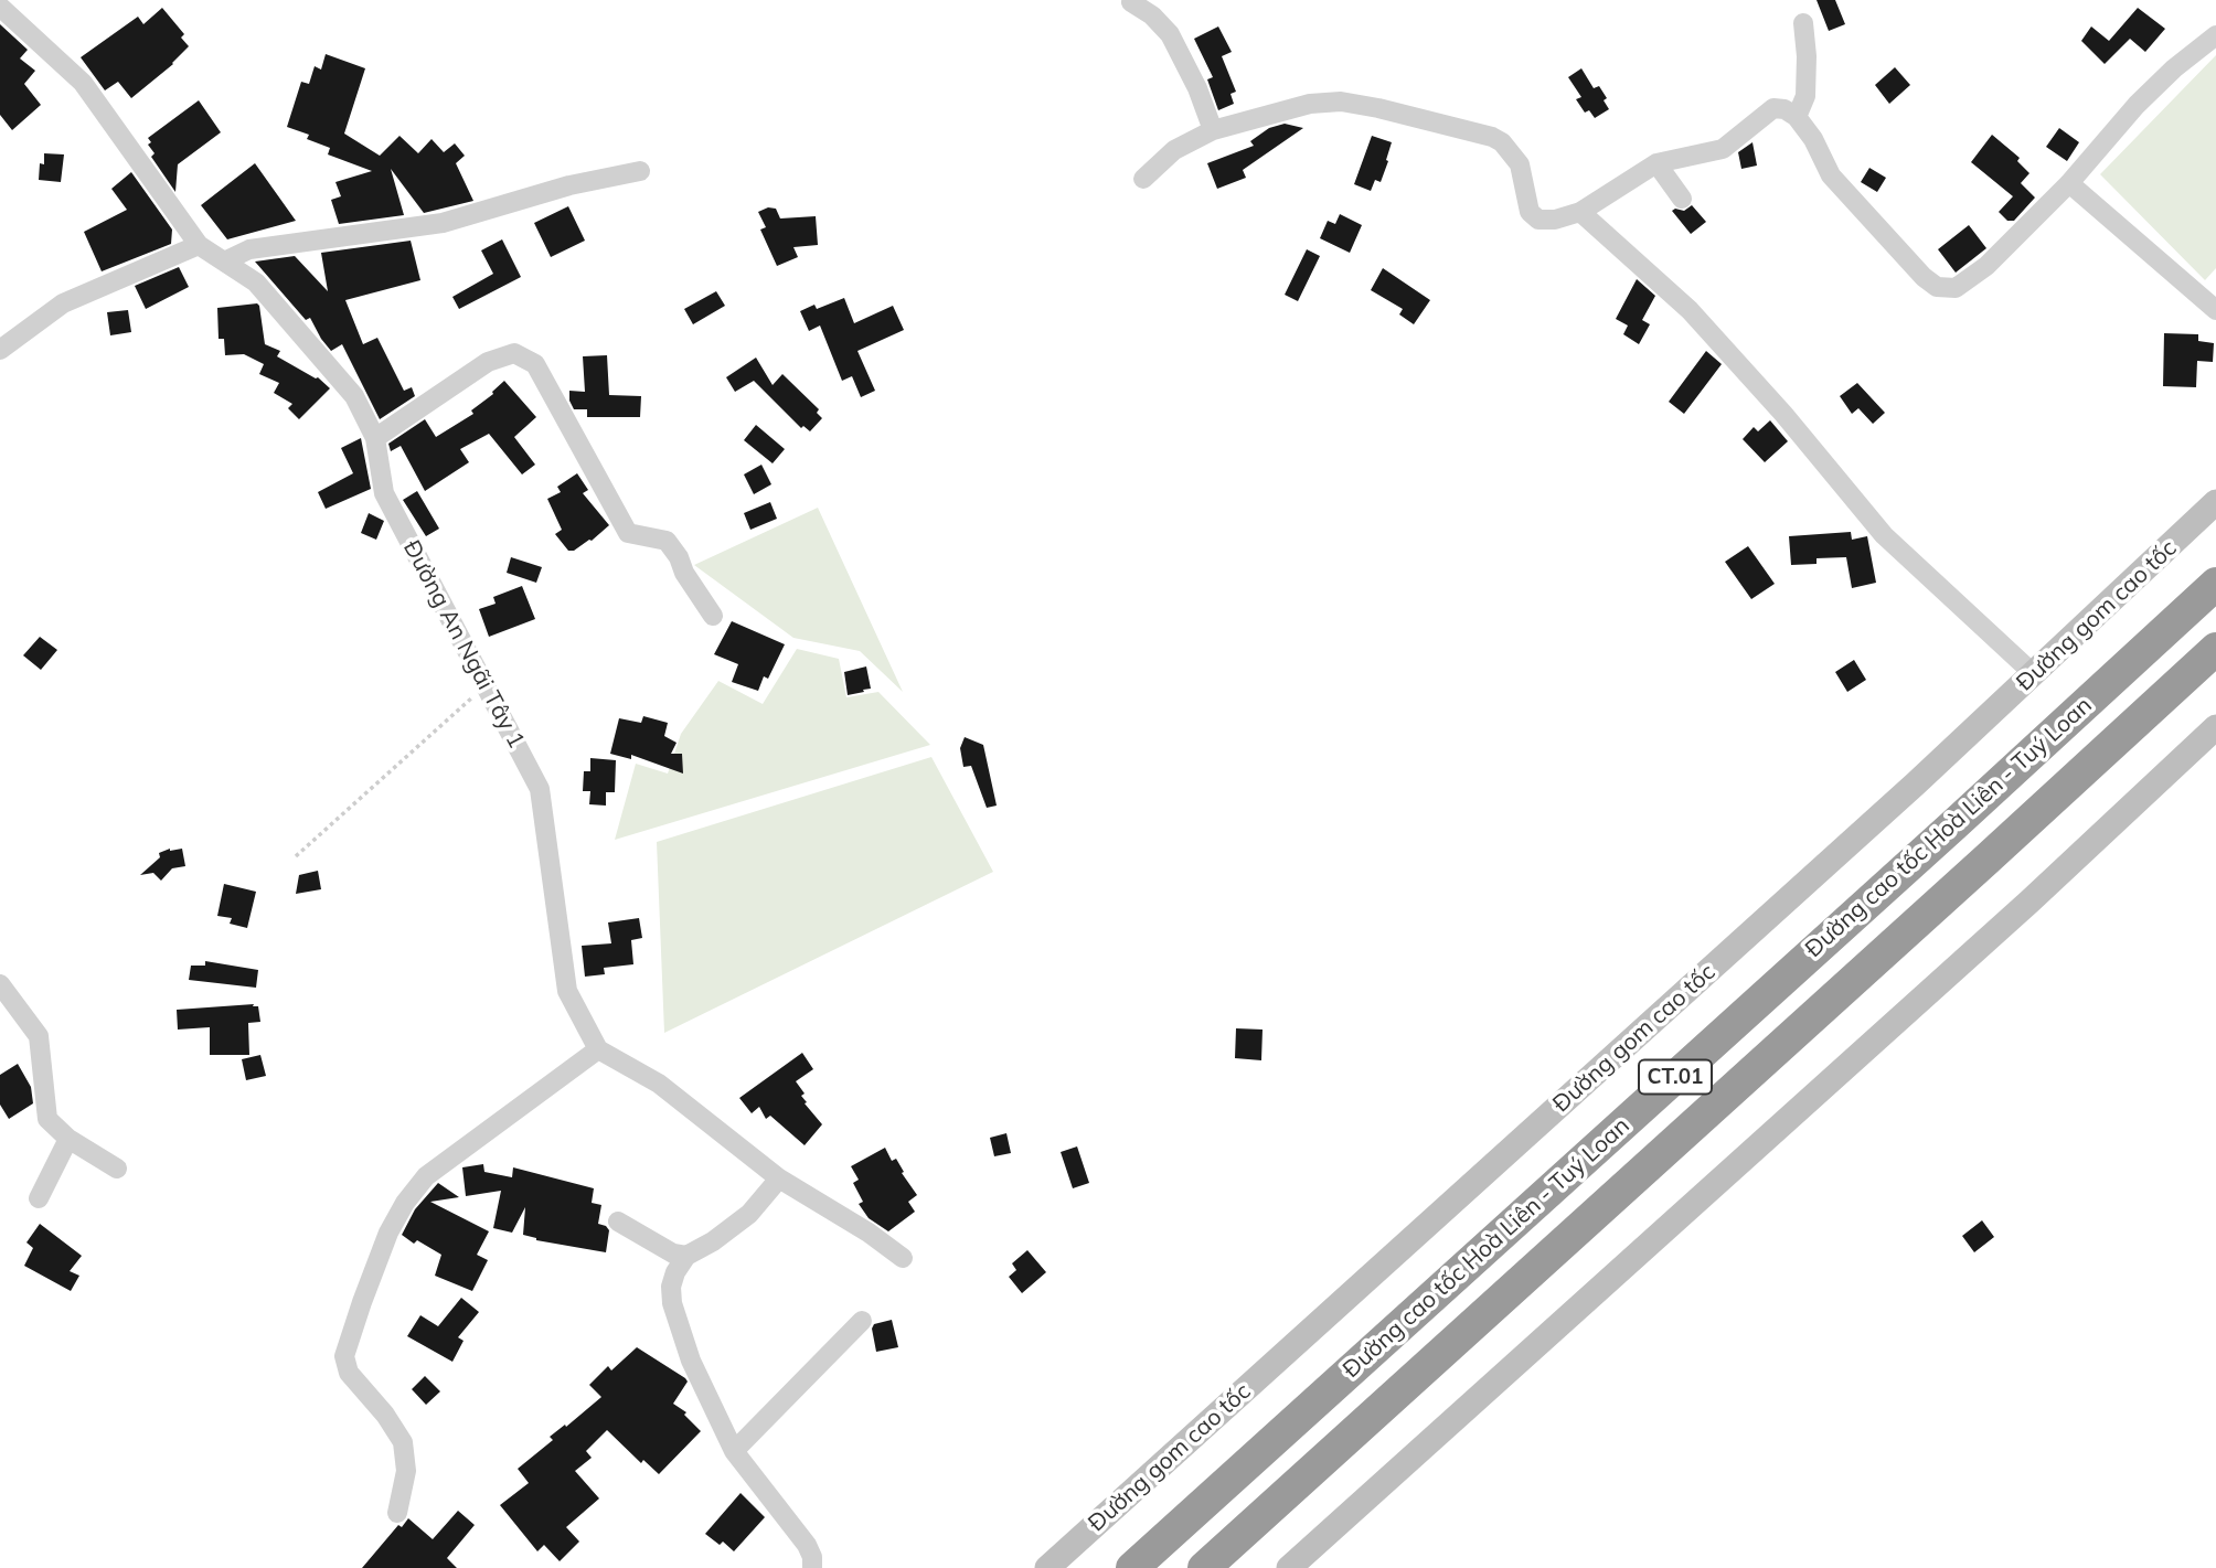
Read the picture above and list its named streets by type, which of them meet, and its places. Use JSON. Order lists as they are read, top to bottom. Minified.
{"streets":{"highway":["Đường cao tốc Hoà Liên - Tuý Loan","CT.01"],"main road":["Đường gom cao tốc"],"street":["Đường An Ngãi Tây 1"]}}
